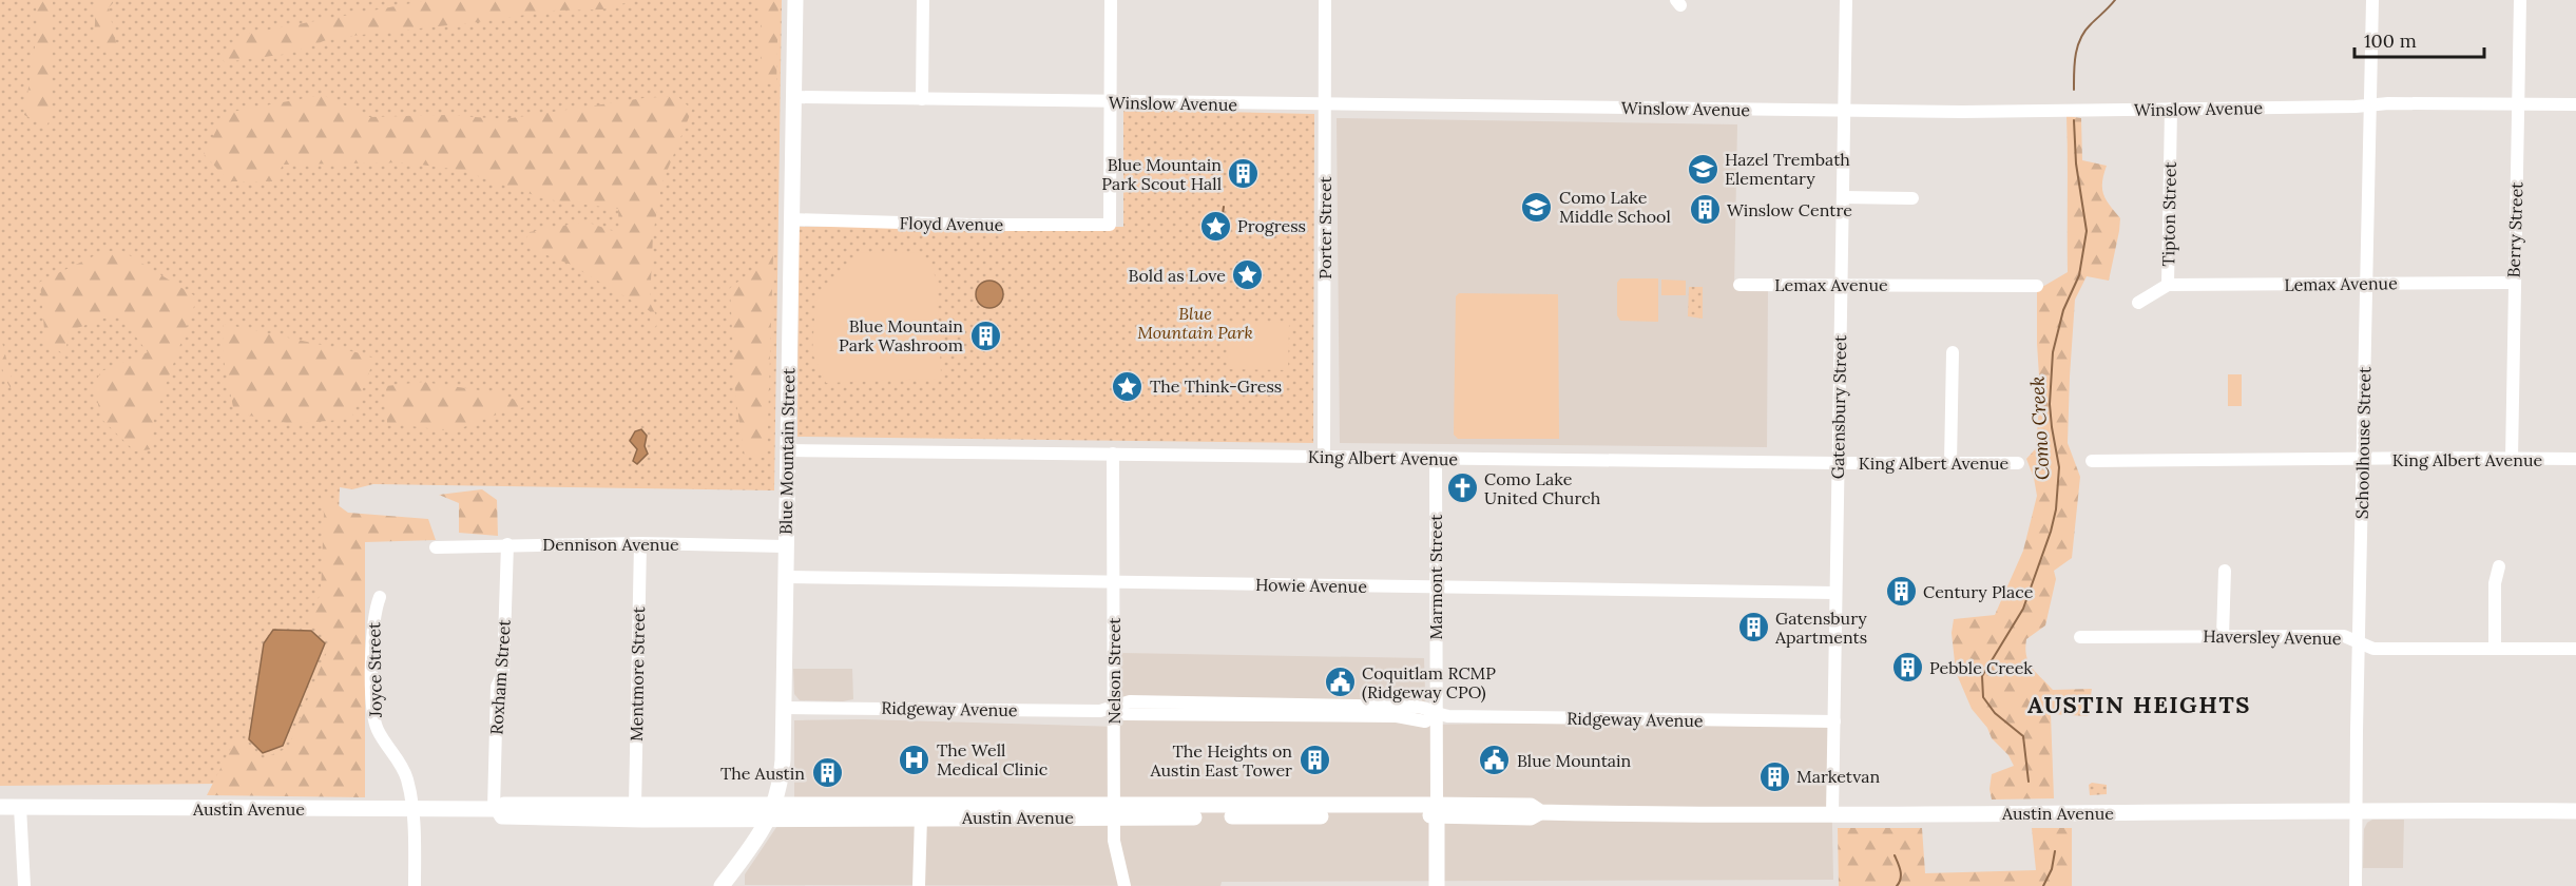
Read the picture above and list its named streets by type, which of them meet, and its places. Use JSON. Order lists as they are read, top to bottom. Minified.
{"streets":{"main road":["Blue Mountain Street","Marmont Street","Austin Avenue"],"street":["Winslow Avenue","Tipton Street","Floyd Avenue","Porter Street","Berry Street","Lemax Avenue","Gatensbury Street","Schoolhouse Street","King Albert Avenue","Dennison Avenue","Howie Avenue","Haversley Avenue","Joyce Street","Nelson Street","Mentmore Street","Roxham Street","Ridgeway Avenue"]},"crossings":[["Winslow Avenue","Tipton Street"],["Winslow Avenue","Floyd Avenue"],["Winslow Avenue","Porter Street"],["Winslow Avenue","Berry Street"],["Winslow Avenue","Gatensbury Street"],["Winslow Avenue","Schoolhouse Street"],["Winslow Avenue","Blue Mountain Street"],["Tipton Street","Lemax Avenue"],["Floyd Avenue","Blue Mountain Street"],["Porter Street","King Albert Avenue"],["Berry Street","Lemax Avenue"],["Berry Street","King Albert Avenue"],["Lemax Avenue","Gatensbury Street"],["Lemax Avenue","Schoolhouse Street"],["Gatensbury Street","King Albert Avenue"],["Gatensbury Street","Howie Avenue"],["Gatensbury Street","Ridgeway Avenue"],["Gatensbury Street","Austin Avenue"],["Schoolhouse Street","King Albert Avenue"],["Schoolhouse Street","Haversley Avenue"],["Schoolhouse Street","Austin Avenue"],["Blue Mountain Street","King Albert Avenue"],["Blue Mountain Street","Dennison Avenue"],["Blue Mountain Street","Howie Avenue"],["Blue Mountain Street","Ridgeway Avenue"],["Blue Mountain Street","Austin Avenue"],["King Albert Avenue","Marmont Street"],["King Albert Avenue","Nelson Street"],["Dennison Avenue","Mentmore Street"],["Dennison Avenue","Roxham Street"],["Marmont Street","Howie Avenue"],["Marmont Street","Ridgeway Avenue"],["Marmont Street","Austin Avenue"],["Howie Avenue","Nelson Street"],["Joyce Street","Austin Avenue"],["Nelson Street","Ridgeway Avenue"],["Nelson Street","Austin Avenue"],["Mentmore Street","Austin Avenue"],["Roxham Street","Austin Avenue"]],"districts":["AUSTIN HEIGHTS"],"water":["Como Creek"],"parks":["Blue Mountain Park"],"places":{"school or university":["Hazel Trembath Elementary","Como Lake Middle School"],"building":["Blue Mountain Park Scout Hall","Winslow Centre","Blue Mountain Park Washroom","Century Place","Gatensbury Apartments","Pebble Creek","The Heights on Austin East Tower","The Austin","Marketvan"],"place":["Progress","Bold as Love","The Think-Gress"],"church":["Como Lake United Church"],"public building":["Coquitlam RCMP (Ridgeway CPO)","Blue Mountain"],"hospital":["The Well Medical Clinic"]},"scale_bar":"100 m"}
